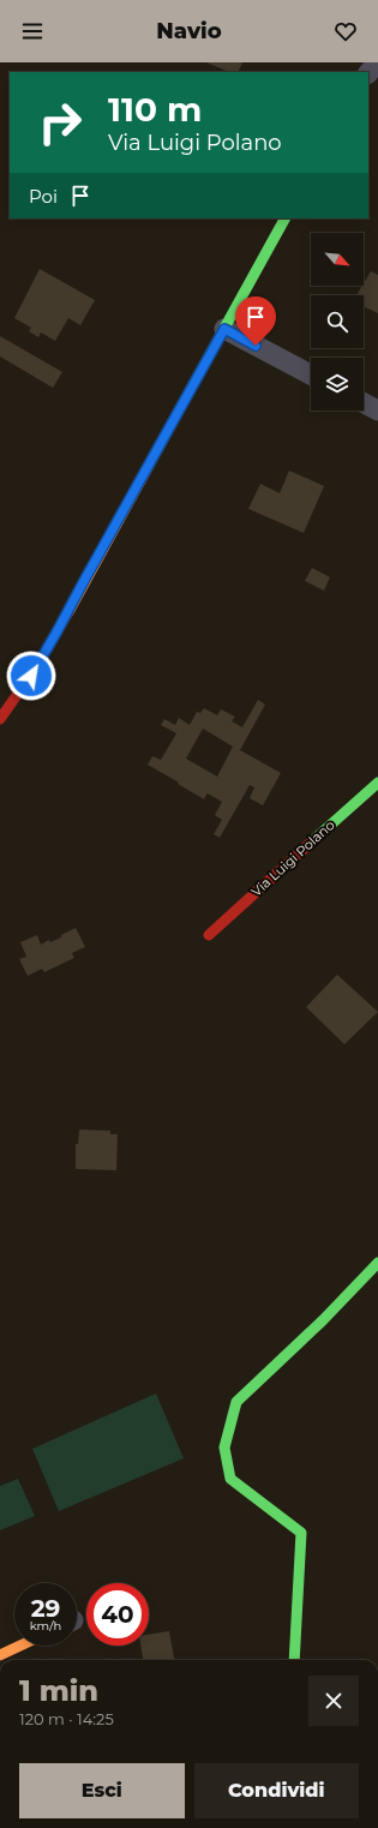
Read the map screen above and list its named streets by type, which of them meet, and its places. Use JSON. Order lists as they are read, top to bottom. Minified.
{"streets":{"street":["Via Luigi Polano"]},"north":"bottom right","page":{"header":"Navio","turn":["110 m","Via Luigi Polano"],"then":"Poi","speed":"29 km/h","limit":"40","heading":["1 min","120 m · 14:25"],"buttons":["Esci","Condividi"]}}
